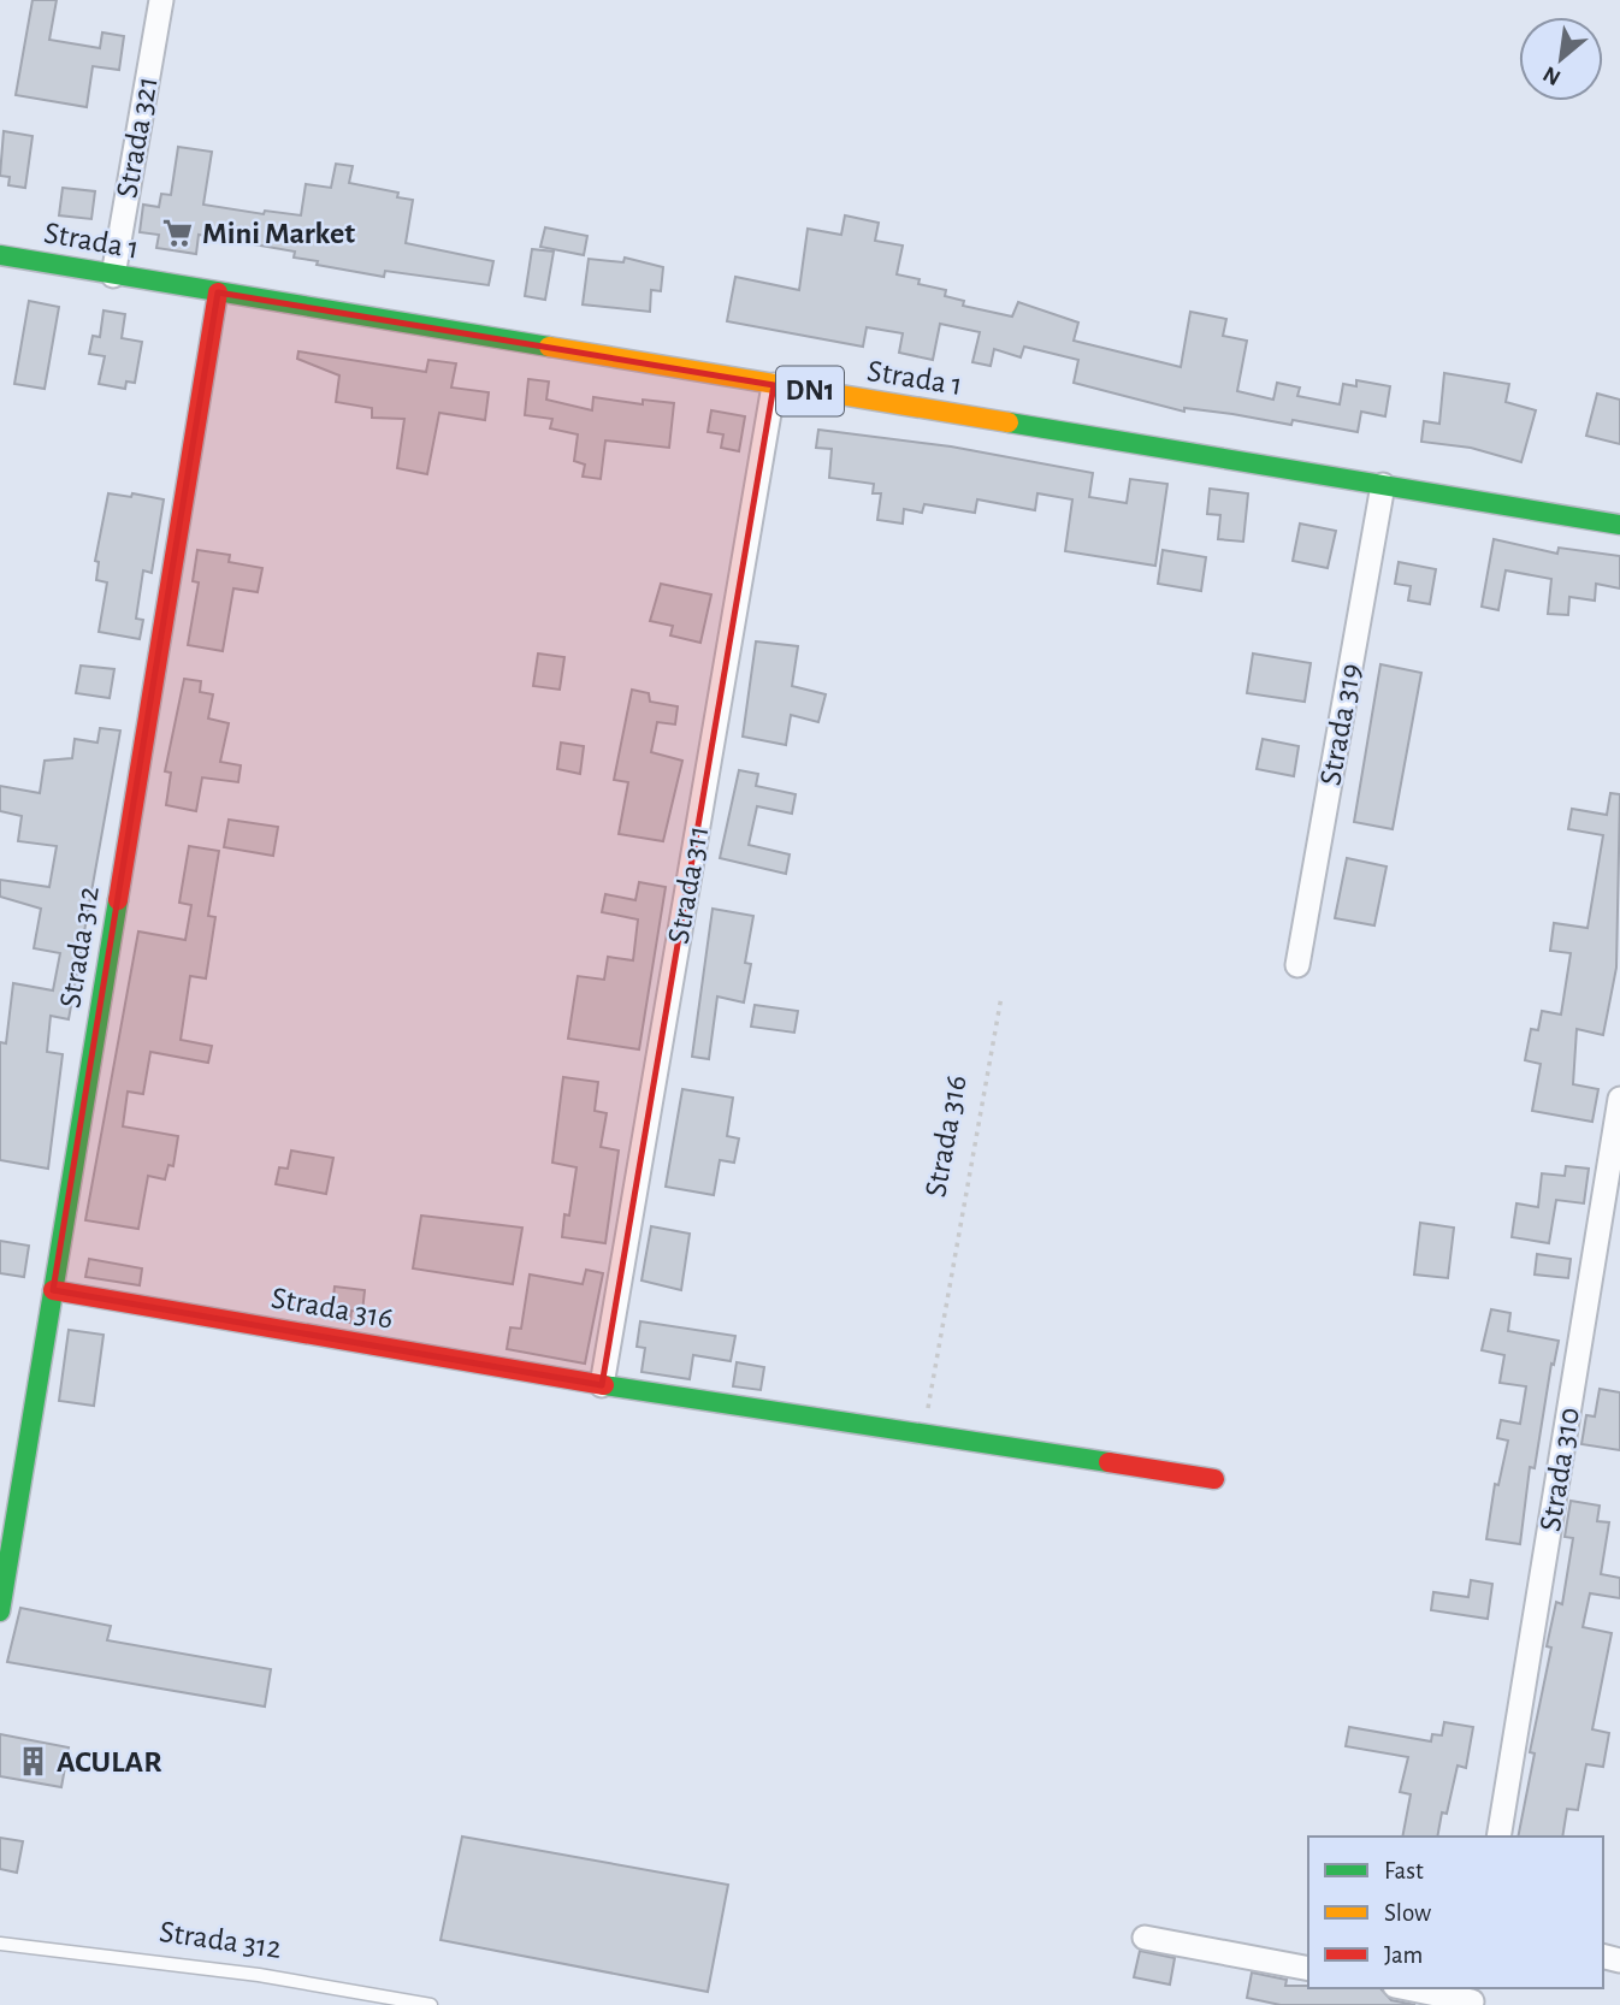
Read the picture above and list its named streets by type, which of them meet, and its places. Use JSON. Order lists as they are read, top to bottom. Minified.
{"streets":{"street":["Strada 321","Strada 1","DN1","Strada 319","Strada 311","Strada 312","Strada 316","Strada 310"]},"crossings":[["Strada 321","Strada 1"],["Strada 1","Strada 319"],["Strada 1","Strada 311"],["Strada 1","Strada 312"],["Strada 311","Strada 316"],["Strada 312","Strada 316"]],"places":{"supermarket":["Mini Market"],"building":["ACULAR"]},"legend":["Fast","Slow","Jam"],"north":"bottom left"}
